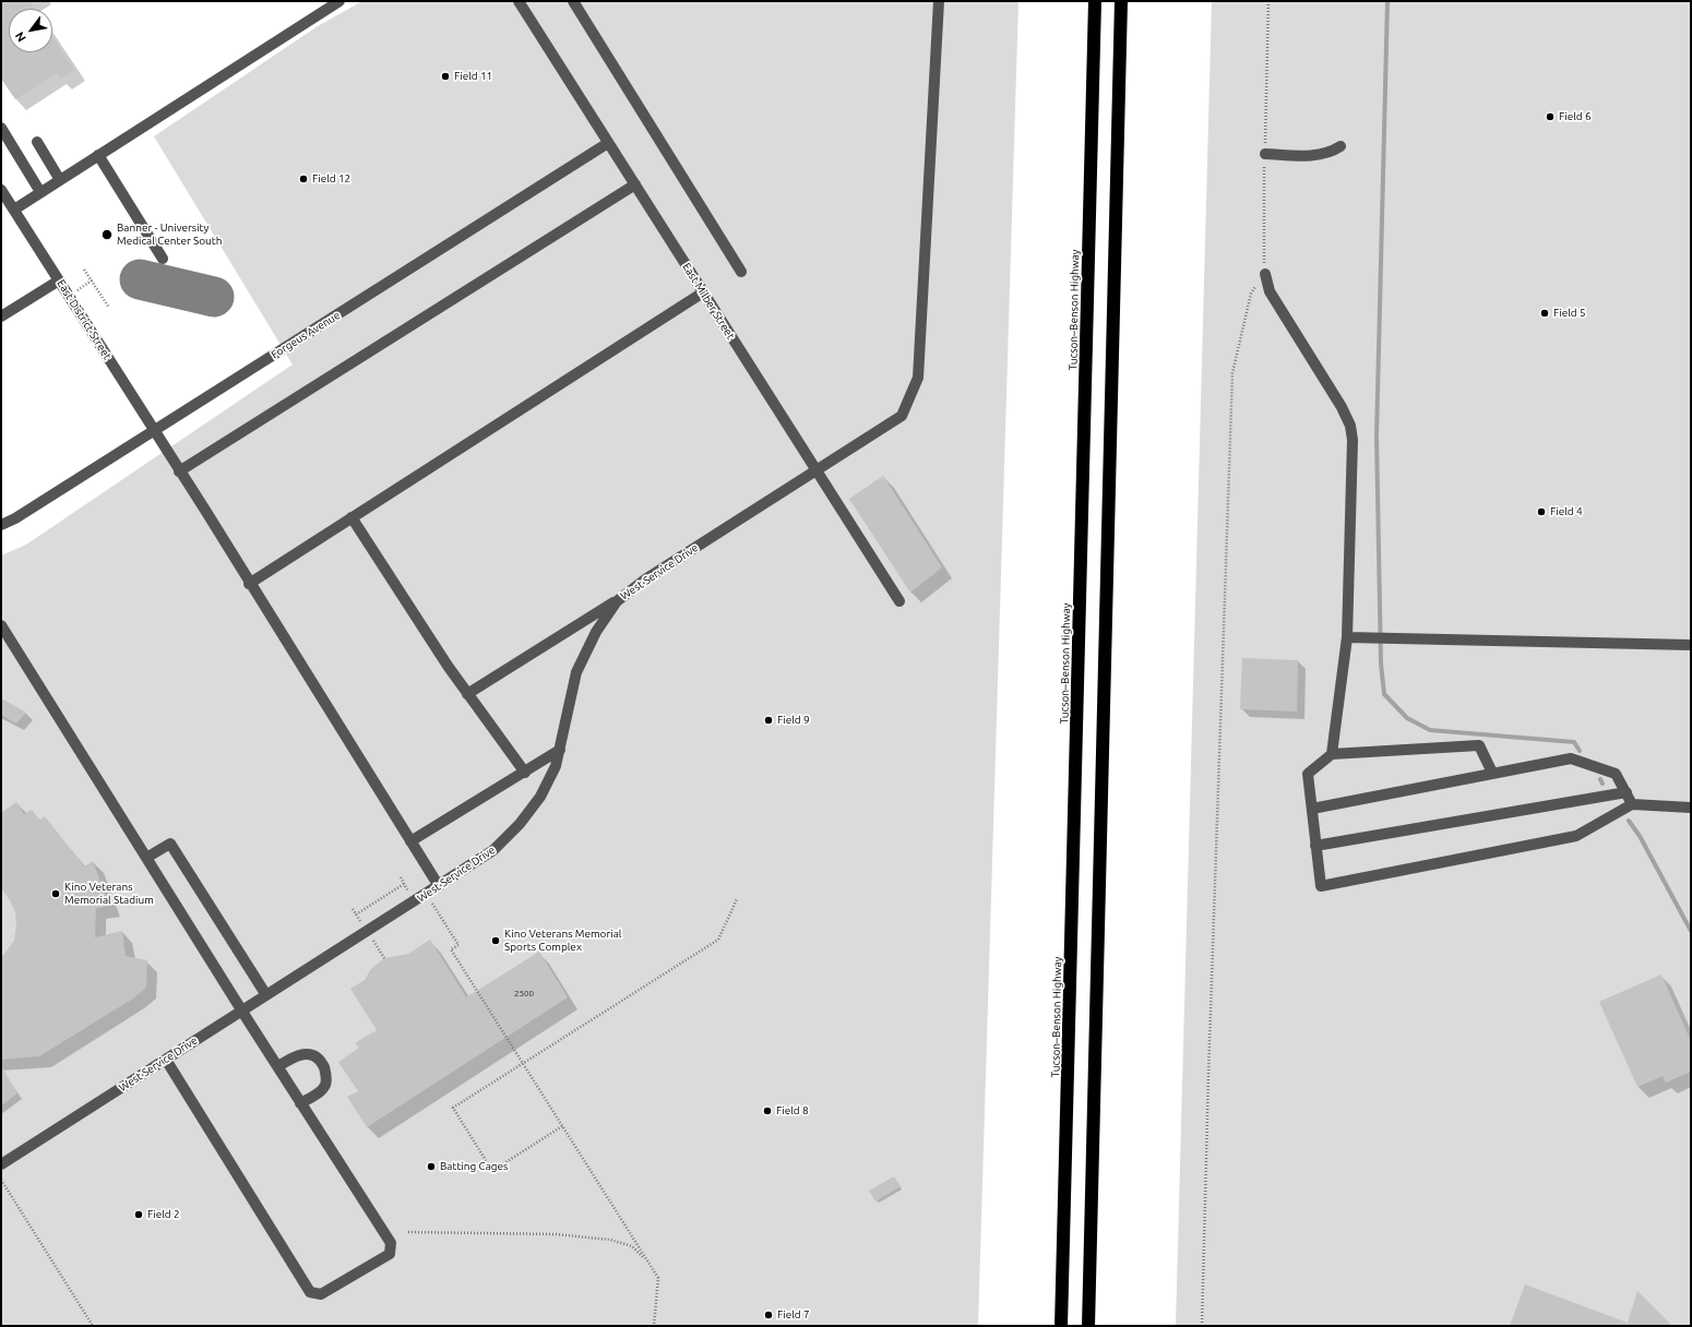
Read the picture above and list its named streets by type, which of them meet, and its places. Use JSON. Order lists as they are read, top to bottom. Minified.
{"streets":{"highway":["Tucson–Benson Highway"],"street":["East Milber Street","East District Street","Forgeus Avenue","West Service Drive"]},"crossings":[["East Milber Street","Forgeus Avenue"],["East Milber Street","West Service Drive"],["East District Street","Forgeus Avenue"],["East District Street","West Service Drive"]],"places":["Field 11","Field 6","Field 12","Banner - University Medical Center South","Field 5","Field 4","Field 9","Kino Veterans Memorial Stadium","Kino Veterans Memorial Sports Complex","Field 8","Batting Cages","Field 2","Field 7"],"house_numbers":["2500"],"north":"bottom left"}
